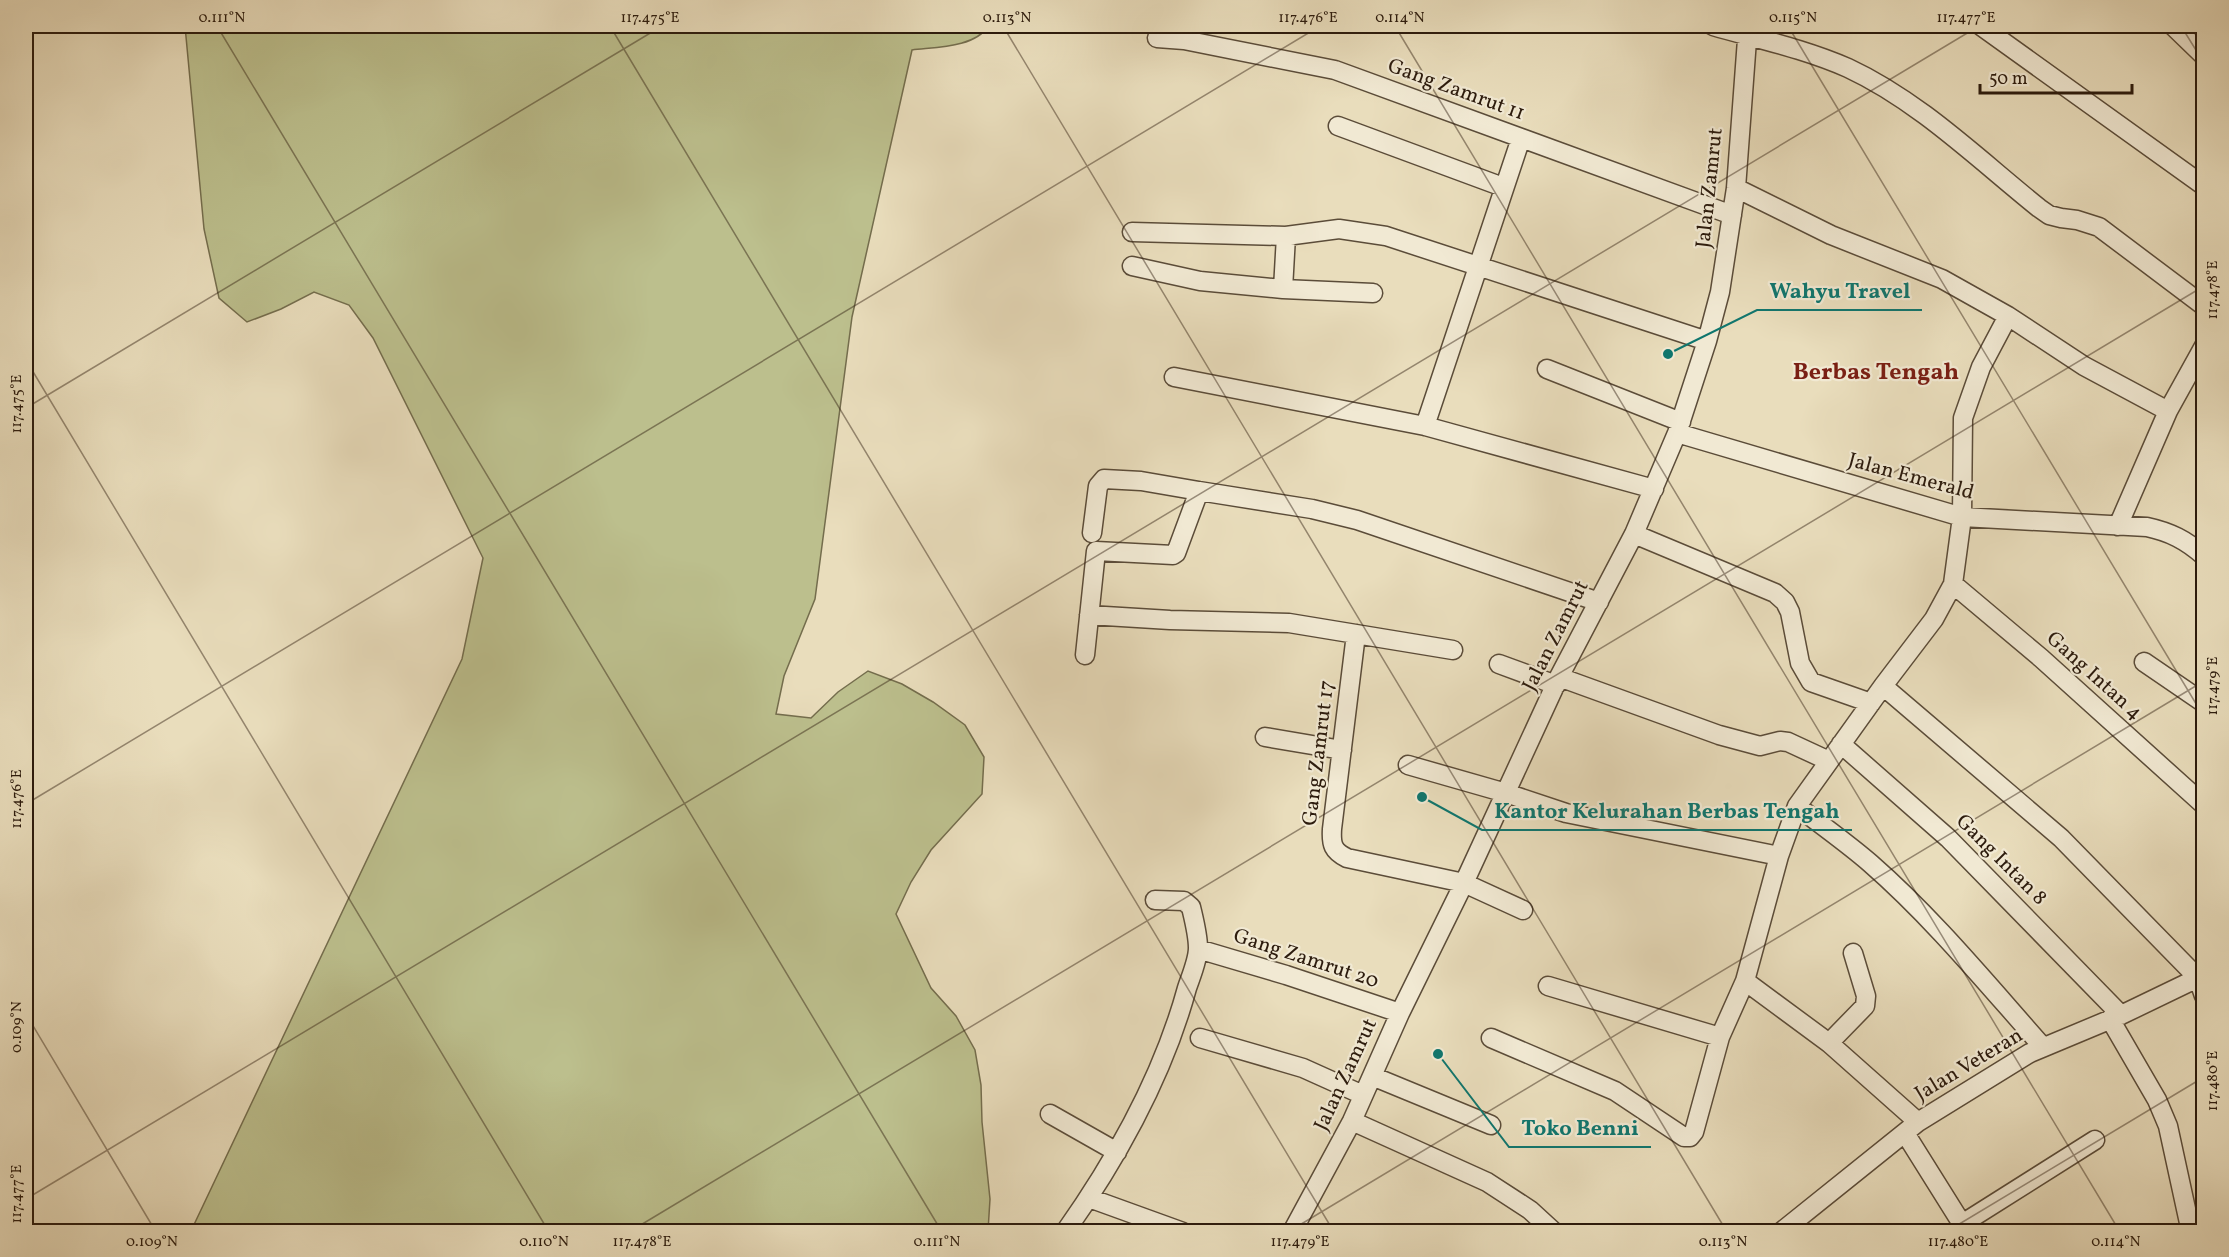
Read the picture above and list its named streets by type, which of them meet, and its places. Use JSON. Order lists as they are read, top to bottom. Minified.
{"streets":{"street":["Gang Zamrut 11","Jalan Zamrut","Jalan Emerald","Gang Intan 4","Gang Zamrut 17","Gang Intan 8","Gang Zamrut 20","Jalan Veteran"]},"crossings":[["Gang Zamrut 11","Jalan Zamrut"],["Jalan Zamrut","Jalan Emerald"],["Jalan Zamrut","Gang Zamrut 17"],["Jalan Zamrut","Gang Zamrut 20"],["Gang Intan 8","Jalan Veteran"]],"districts":["Berbas Tengah"],"places":["Wahyu Travel","Kantor Kelurahan Berbas Tengah","Toko Benni"],"scale_bar":"50 m","coordinates":["0.111°N","117.475°E","0.113°N","117.476°E","0.114°N","0.115°N","117.477°E","117.478°E","117.479°E","0.109°N","117.480°E","0.110°N"]}
